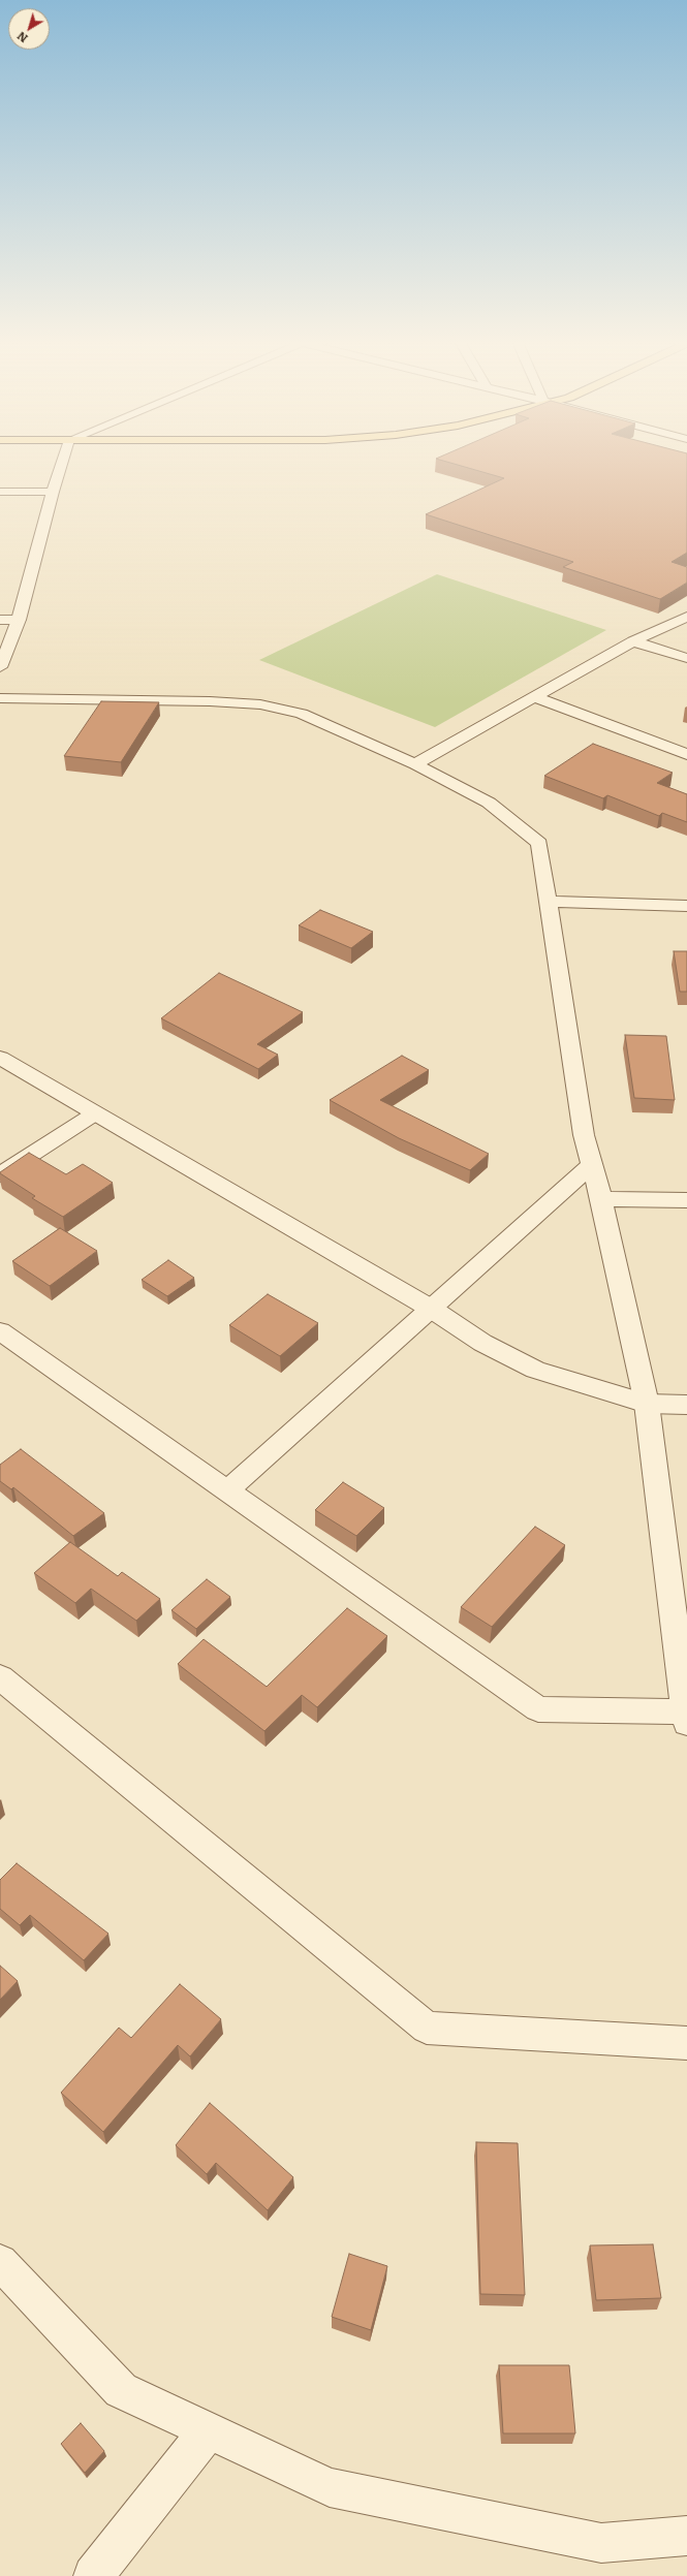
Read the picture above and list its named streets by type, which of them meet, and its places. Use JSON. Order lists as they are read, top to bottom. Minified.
{"north":"bottom left"}
